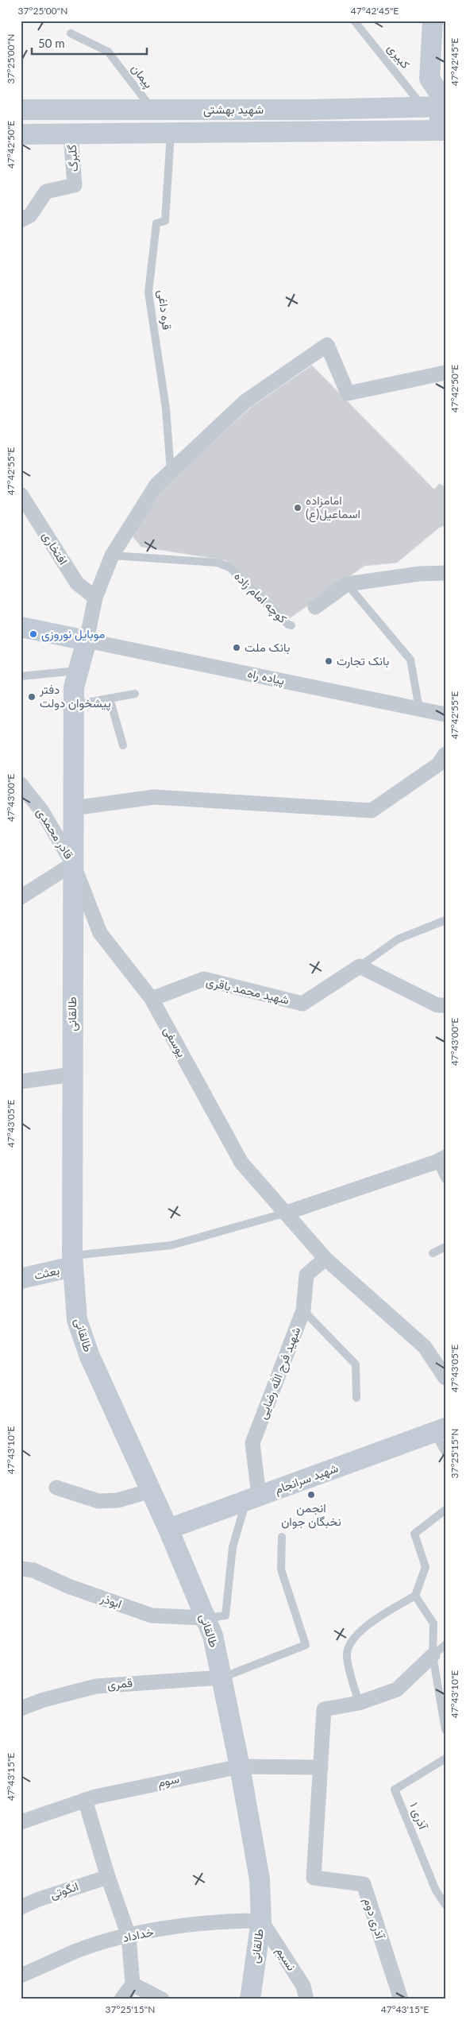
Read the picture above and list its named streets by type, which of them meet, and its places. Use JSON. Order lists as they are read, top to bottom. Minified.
{"streets":{"street":["شهید بهشتی","گلبرگ","افتخاری","پیاده راه","قادر محمدی","شهید محمد باقری","طالقانی","یوسفی","بعثت","شهید فرج الله رضایی","شهید سرانجام","ابوذر","قمری","سوم","انگوتی","آذری دوم","خداداد","نسیم"],"lane":["کبیری","پیمان","قره داغی","کوچه امام زاده","آذری ۱"]},"crossings":[["کبیری","شهید بهشتی"],["پیمان","شهید بهشتی"],["شهید بهشتی","گلبرگ"],["شهید بهشتی","قره داغی"],["پیاده راه","طالقانی"],["قادر محمدی","طالقانی"],["قادر محمدی","یوسفی"],["شهید محمد باقری","یوسفی"],["طالقانی","یوسفی"],["طالقانی","بعثت"],["طالقانی","شهید سرانجام"],["طالقانی","ابوذر"],["طالقانی","قمری"],["طالقانی","سوم"],["طالقانی","خداداد"],["طالقانی","نسیم"],["یوسفی","شهید فرج الله رضایی"],["شهید فرج الله رضایی","شهید سرانجام"],["سوم","آذری دوم"],["خداداد","نسیم"]],"places":["امامزاده اسماعیل(ع)","موبایل نوروزی","بانک ملت","بانک تجارت","دفتر پیشخوان دولت","انجمن نخبگان جوان"],"scale_bar":"50 m","coordinates":["37°25'00\"N","47°42'45\"E","47°42'50\"E","47°42'55\"E","47°43'00\"E","47°43'05\"E","47°43'10\"E","37°25'15\"N","47°43'15\"E"]}
